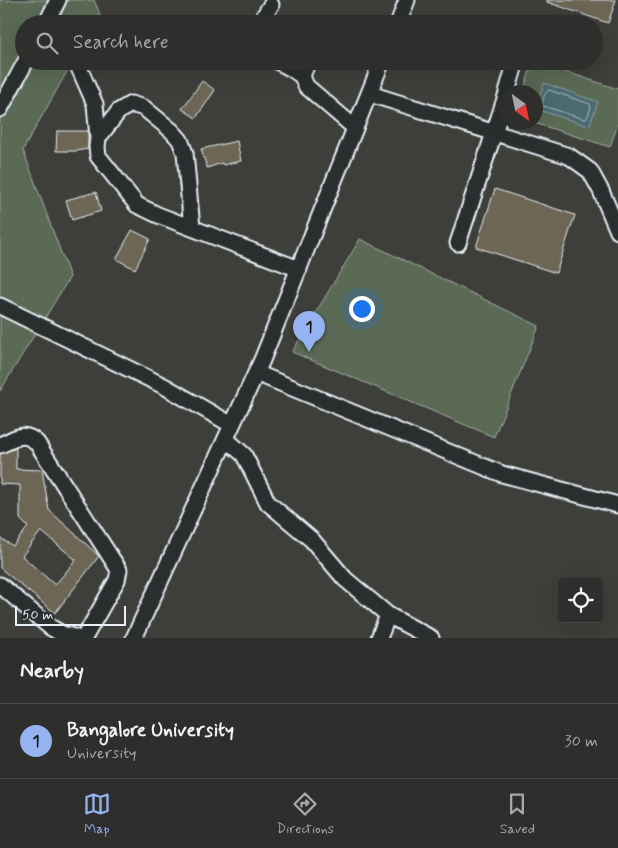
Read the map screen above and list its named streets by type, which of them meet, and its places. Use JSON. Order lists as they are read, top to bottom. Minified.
{"scale_bar":"50 m","north":"bottom right","page":{"search":"Search here","pins":"1","scale":"50 m","heading":"Nearby","list":[{"mark":"1","name":"Bangalore University","note":"University","value":"30 m"}],"nav":["Map","Directions","Saved"]}}
